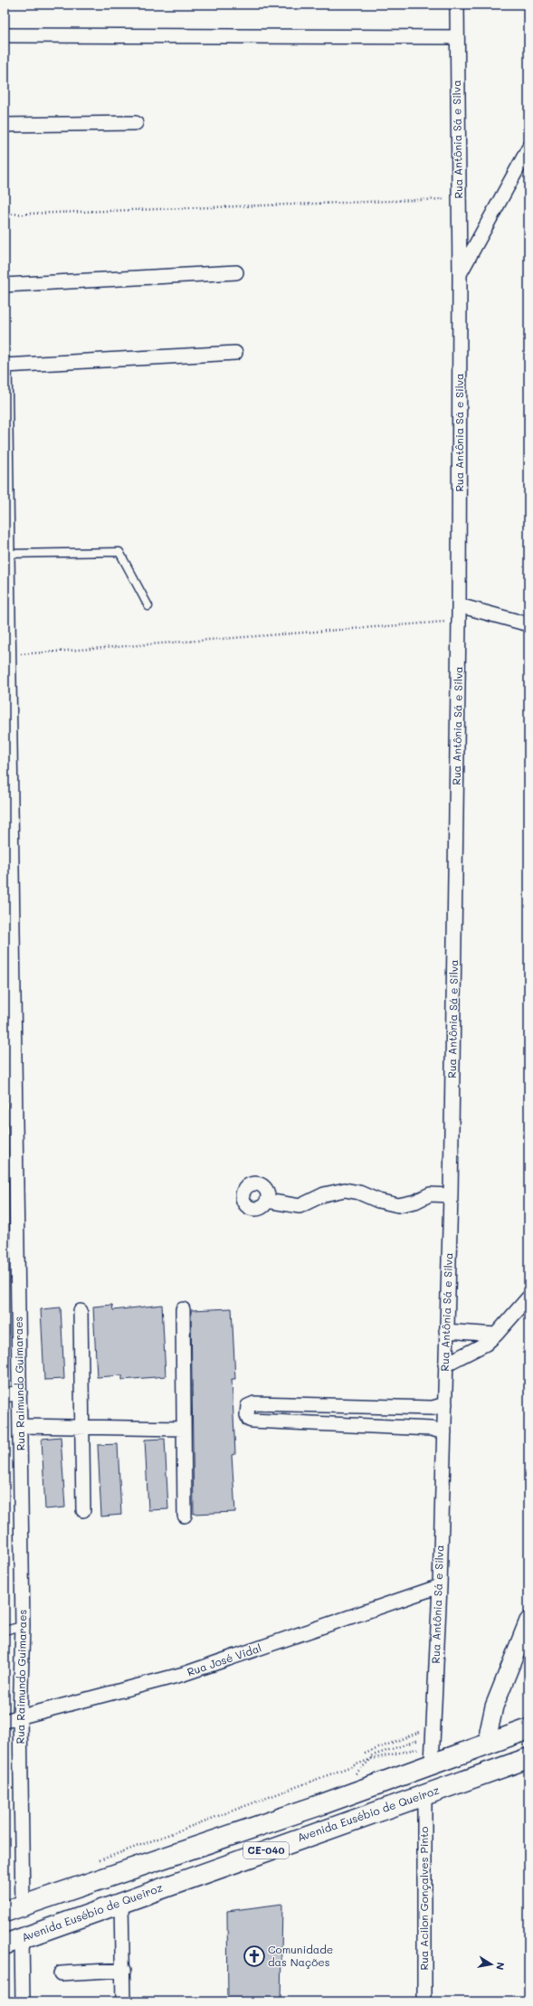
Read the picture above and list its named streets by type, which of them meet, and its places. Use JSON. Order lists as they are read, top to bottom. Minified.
{"streets":{"highway":["Avenida Eusébio de Queiroz","CE-040"],"street":["Rua Antônia Sá e Silva","Rua Raimundo Guimaraes","Rua José Vidal","Rua Acilon Gonçalves Pinto"]},"crossings":[["Rua Antônia Sá e Silva","Rua José Vidal"],["Rua Antônia Sá e Silva","CE-040"],["Rua Raimundo Guimaraes","Rua José Vidal"],["Rua Raimundo Guimaraes","CE-040"],["Avenida Eusébio de Queiroz","Rua Acilon Gonçalves Pinto"]],"places":{"church":["Comunidade das Nações"]},"north":"right"}
